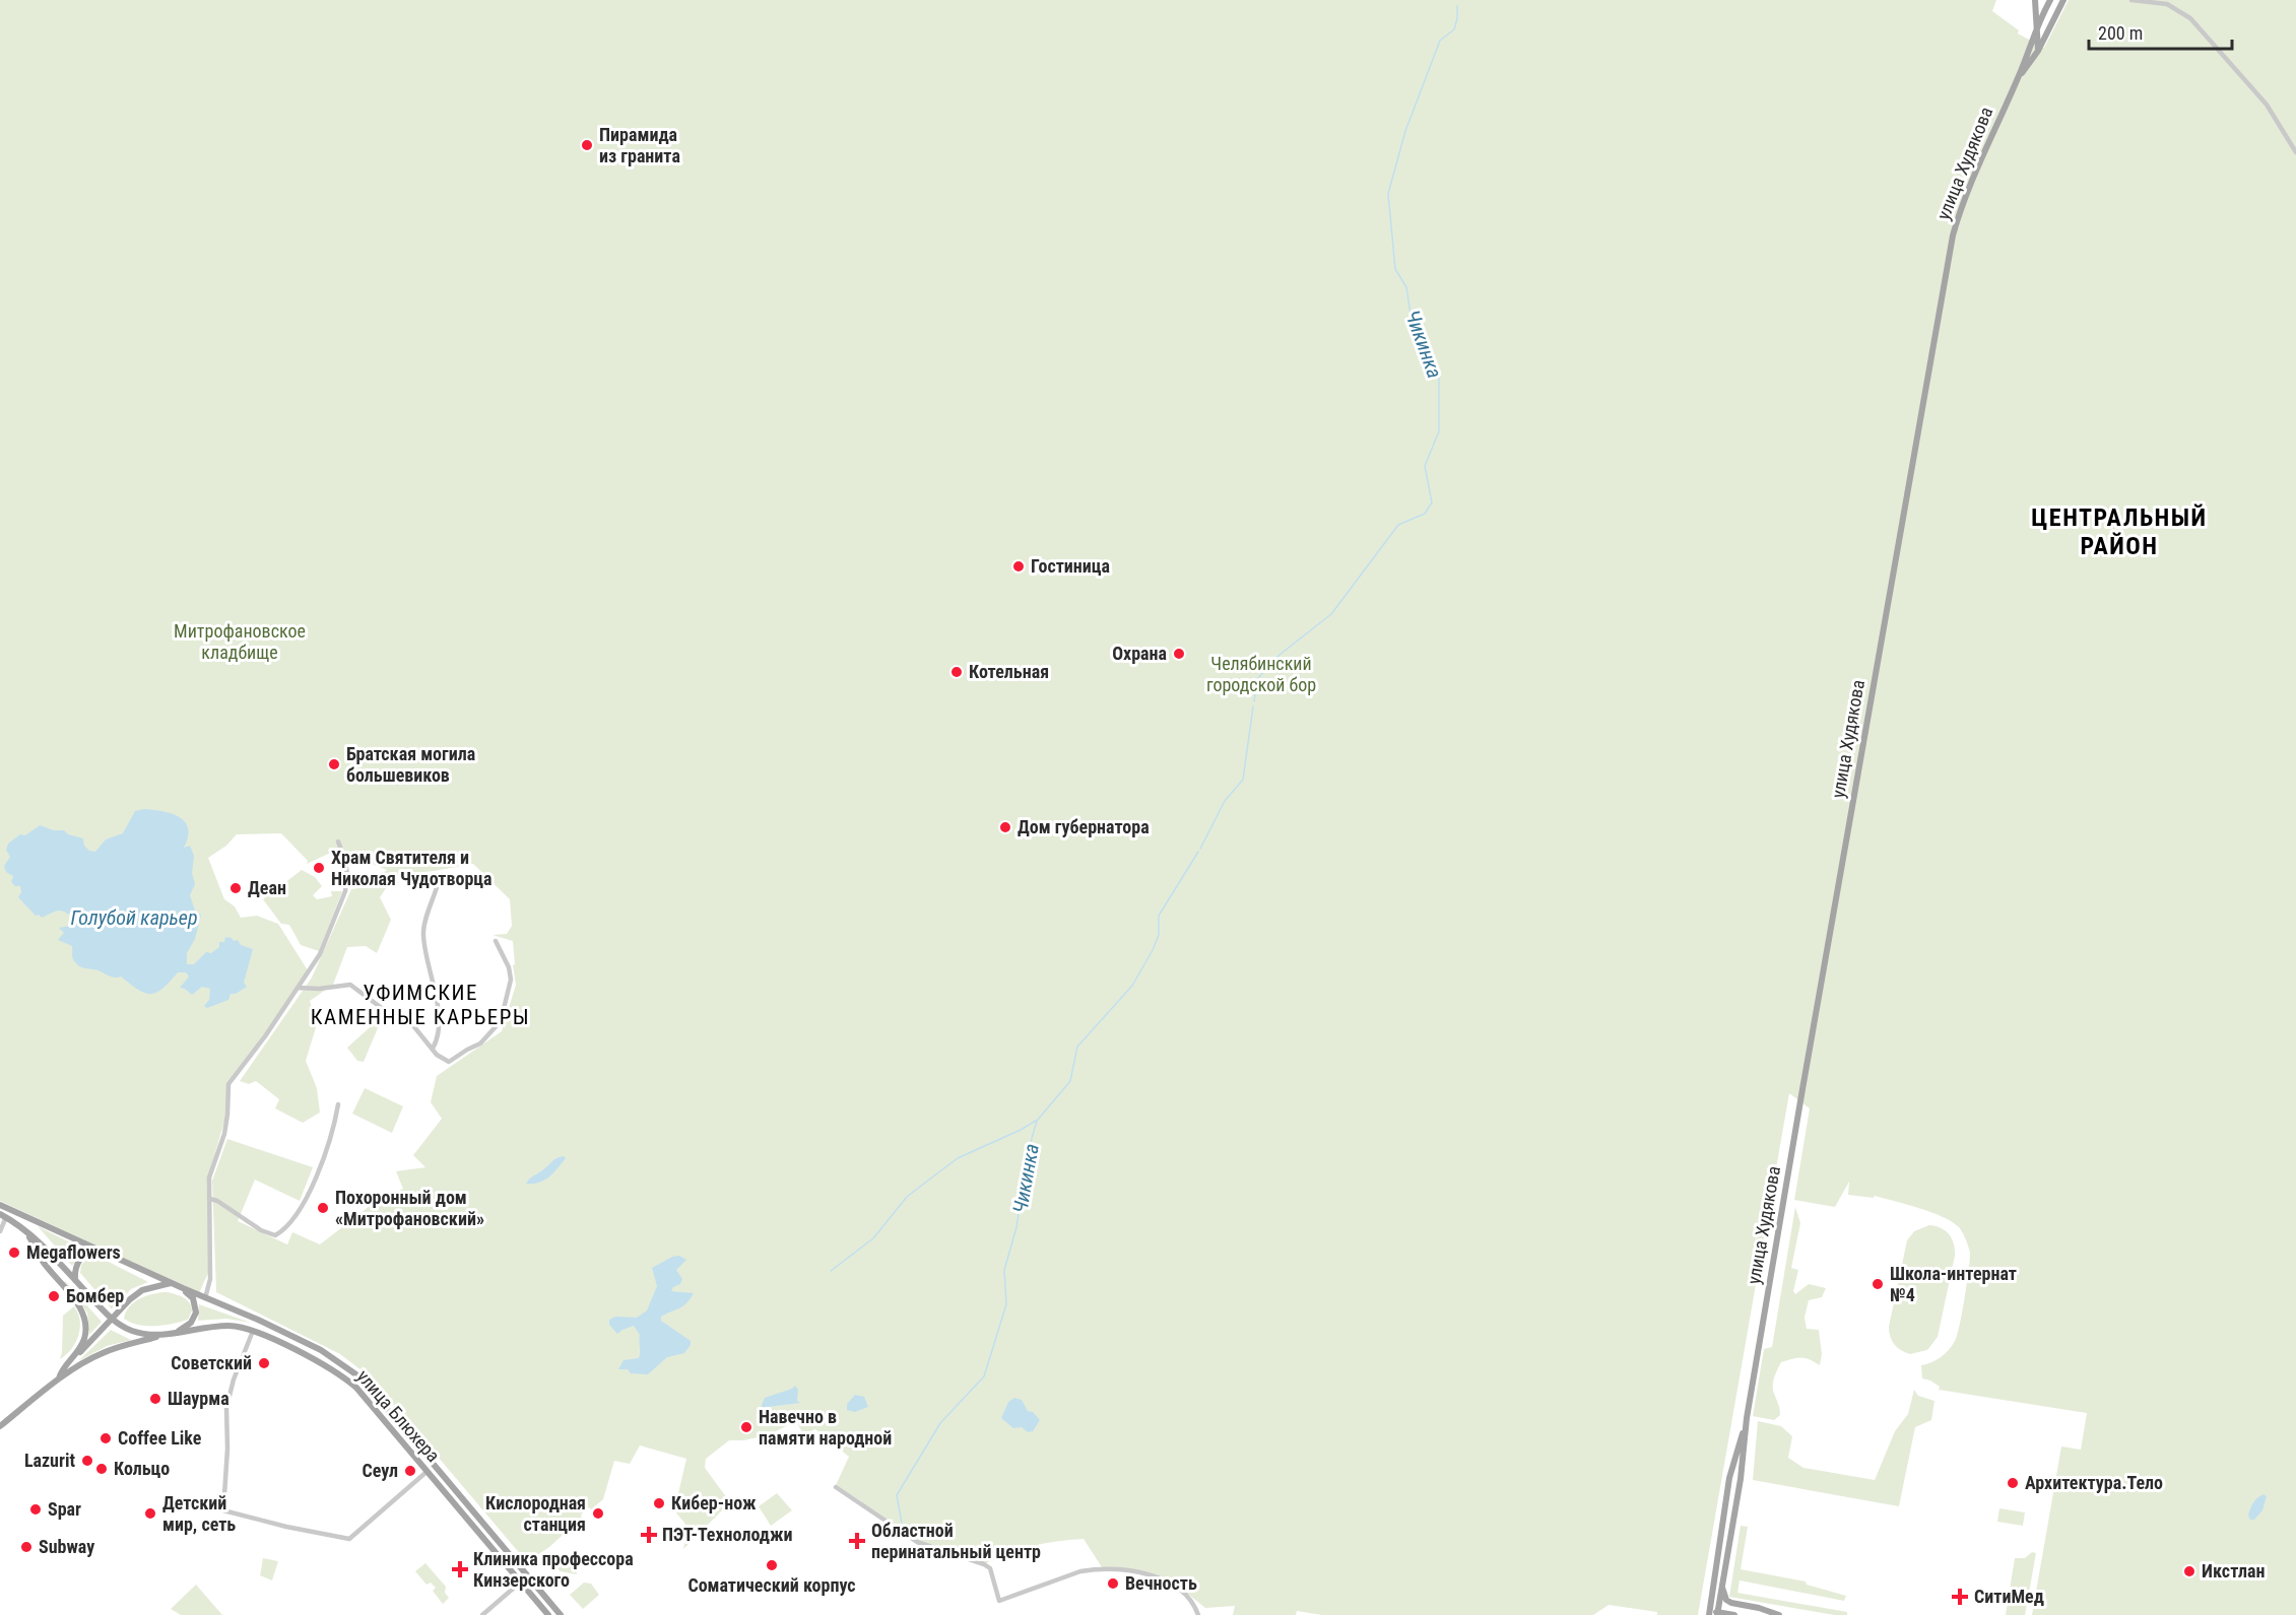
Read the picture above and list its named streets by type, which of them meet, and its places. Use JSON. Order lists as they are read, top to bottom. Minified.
{"streets":{"main road":["улица Худякова","улица Блюхера"]},"districts":["ЦЕНТРАЛЬНЫЙ РАЙОН","УФИМСКИЕ КАМЕННЫЕ КАРЬЕРЫ"],"water":["Чикинка","Голубой карьер"],"parks":["Митрофановское кладбище","Челябинский городской бор"],"places":{"other":["Пирамида из гранита","Гостиница","Охрана","Котельная","Братская могила большевиков","Дом губернатора","Храм Святителя и Николая Чудотворца","Деан","Похоронный дом «Митрофановский»","Megaflowers","Школа-интернат №4","Бомбер","Советский","Шаурма","Навечно в памяти народной","Coffee Like","Lazurit","Кольцо","Сеул","Архитектура.Тело","Кибер-нож","Spar","Детский мир, сеть","Кислородная станция","Subway","Соматический корпус","Икстлан","Вечность"],"health":["ПЭТ-Технолоджи","Областной перинатальный центр","Клиника профессора Кинзерского","СитиМед"]},"scale_bar":"200 m"}
